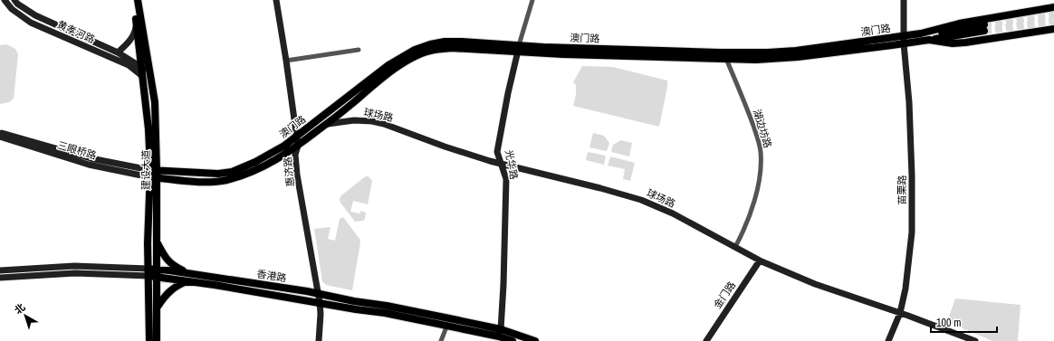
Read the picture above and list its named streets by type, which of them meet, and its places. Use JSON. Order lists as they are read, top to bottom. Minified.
{"streets":{"main road":["澳门路","建设大道","香港路"],"street":["黄孝河路","球场路","湖边坊路","三眼桥路","光华路","惠济路","苗栗路","金门路"]},"crossings":[["澳门路","球场路"],["澳门路","湖边坊路"],["澳门路","三眼桥路"],["澳门路","光华路"],["澳门路","建设大道"],["澳门路","惠济路"],["澳门路","苗栗路"],["黄孝河路","建设大道"],["球场路","湖边坊路"],["球场路","光华路"],["球场路","苗栗路"],["球场路","金门路"],["三眼桥路","建设大道"],["光华路","香港路"],["建设大道","香港路"],["惠济路","香港路"]],"scale_bar":"100 m","north":"top left"}
